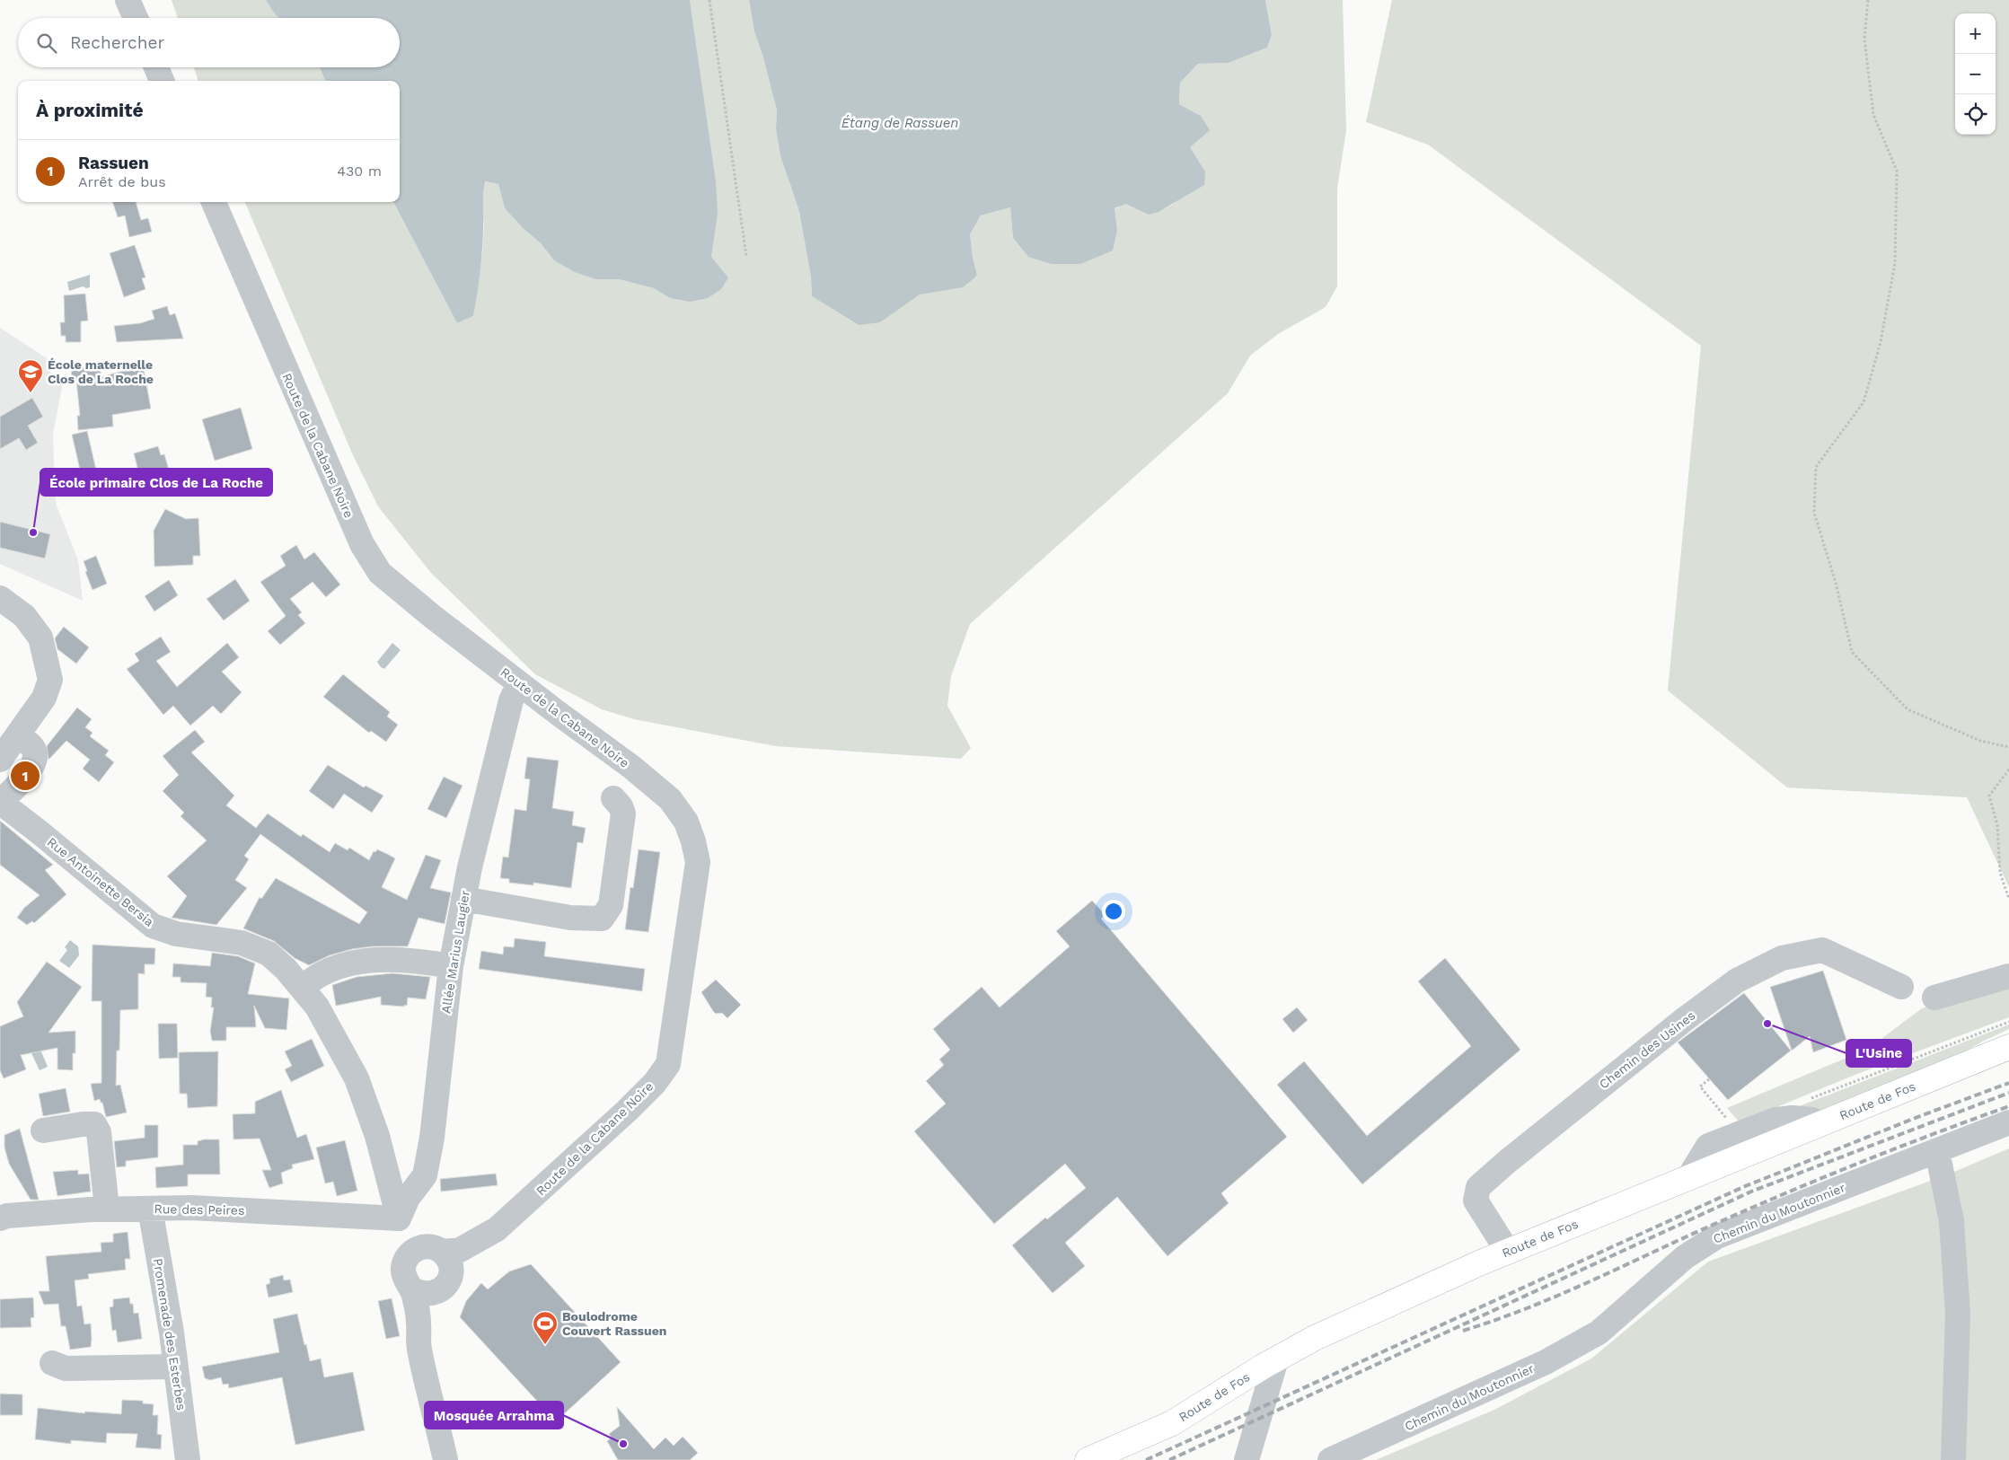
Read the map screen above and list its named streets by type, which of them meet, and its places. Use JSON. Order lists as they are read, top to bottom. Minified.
{"streets":{"main road":["Route de Fos"],"street":["Route de la Cabane Noire","Rue Antoinette Bersia","Allée Marius Laugier","Chemin des Usines","Rue des Peires","Chemin du Moutonnier","Promenade des Esterbes"]},"crossings":[["Route de la Cabane Noire","Allée Marius Laugier"],["Rue Antoinette Bersia","Allée Marius Laugier"],["Rue Antoinette Bersia","Rue des Peires"],["Allée Marius Laugier","Rue des Peires"],["Chemin des Usines","Route de Fos"],["Rue des Peires","Promenade des Esterbes"]],"water":["Étang de Rassuen"],"places":{"school or university":["École maternelle Clos de La Roche"],"other":["École primaire Clos de La Roche","L'Usine","Mosquée Arrahma"],"sports":["Boulodrome Couvert Rassuen"]},"page":{"map_buttons":["+","−"],"search":"Rechercher","heading":"À proximité","list":[{"mark":"1","name":"Rassuen","note":"Arrêt de bus","value":"430 m"}],"pins":"1"}}
